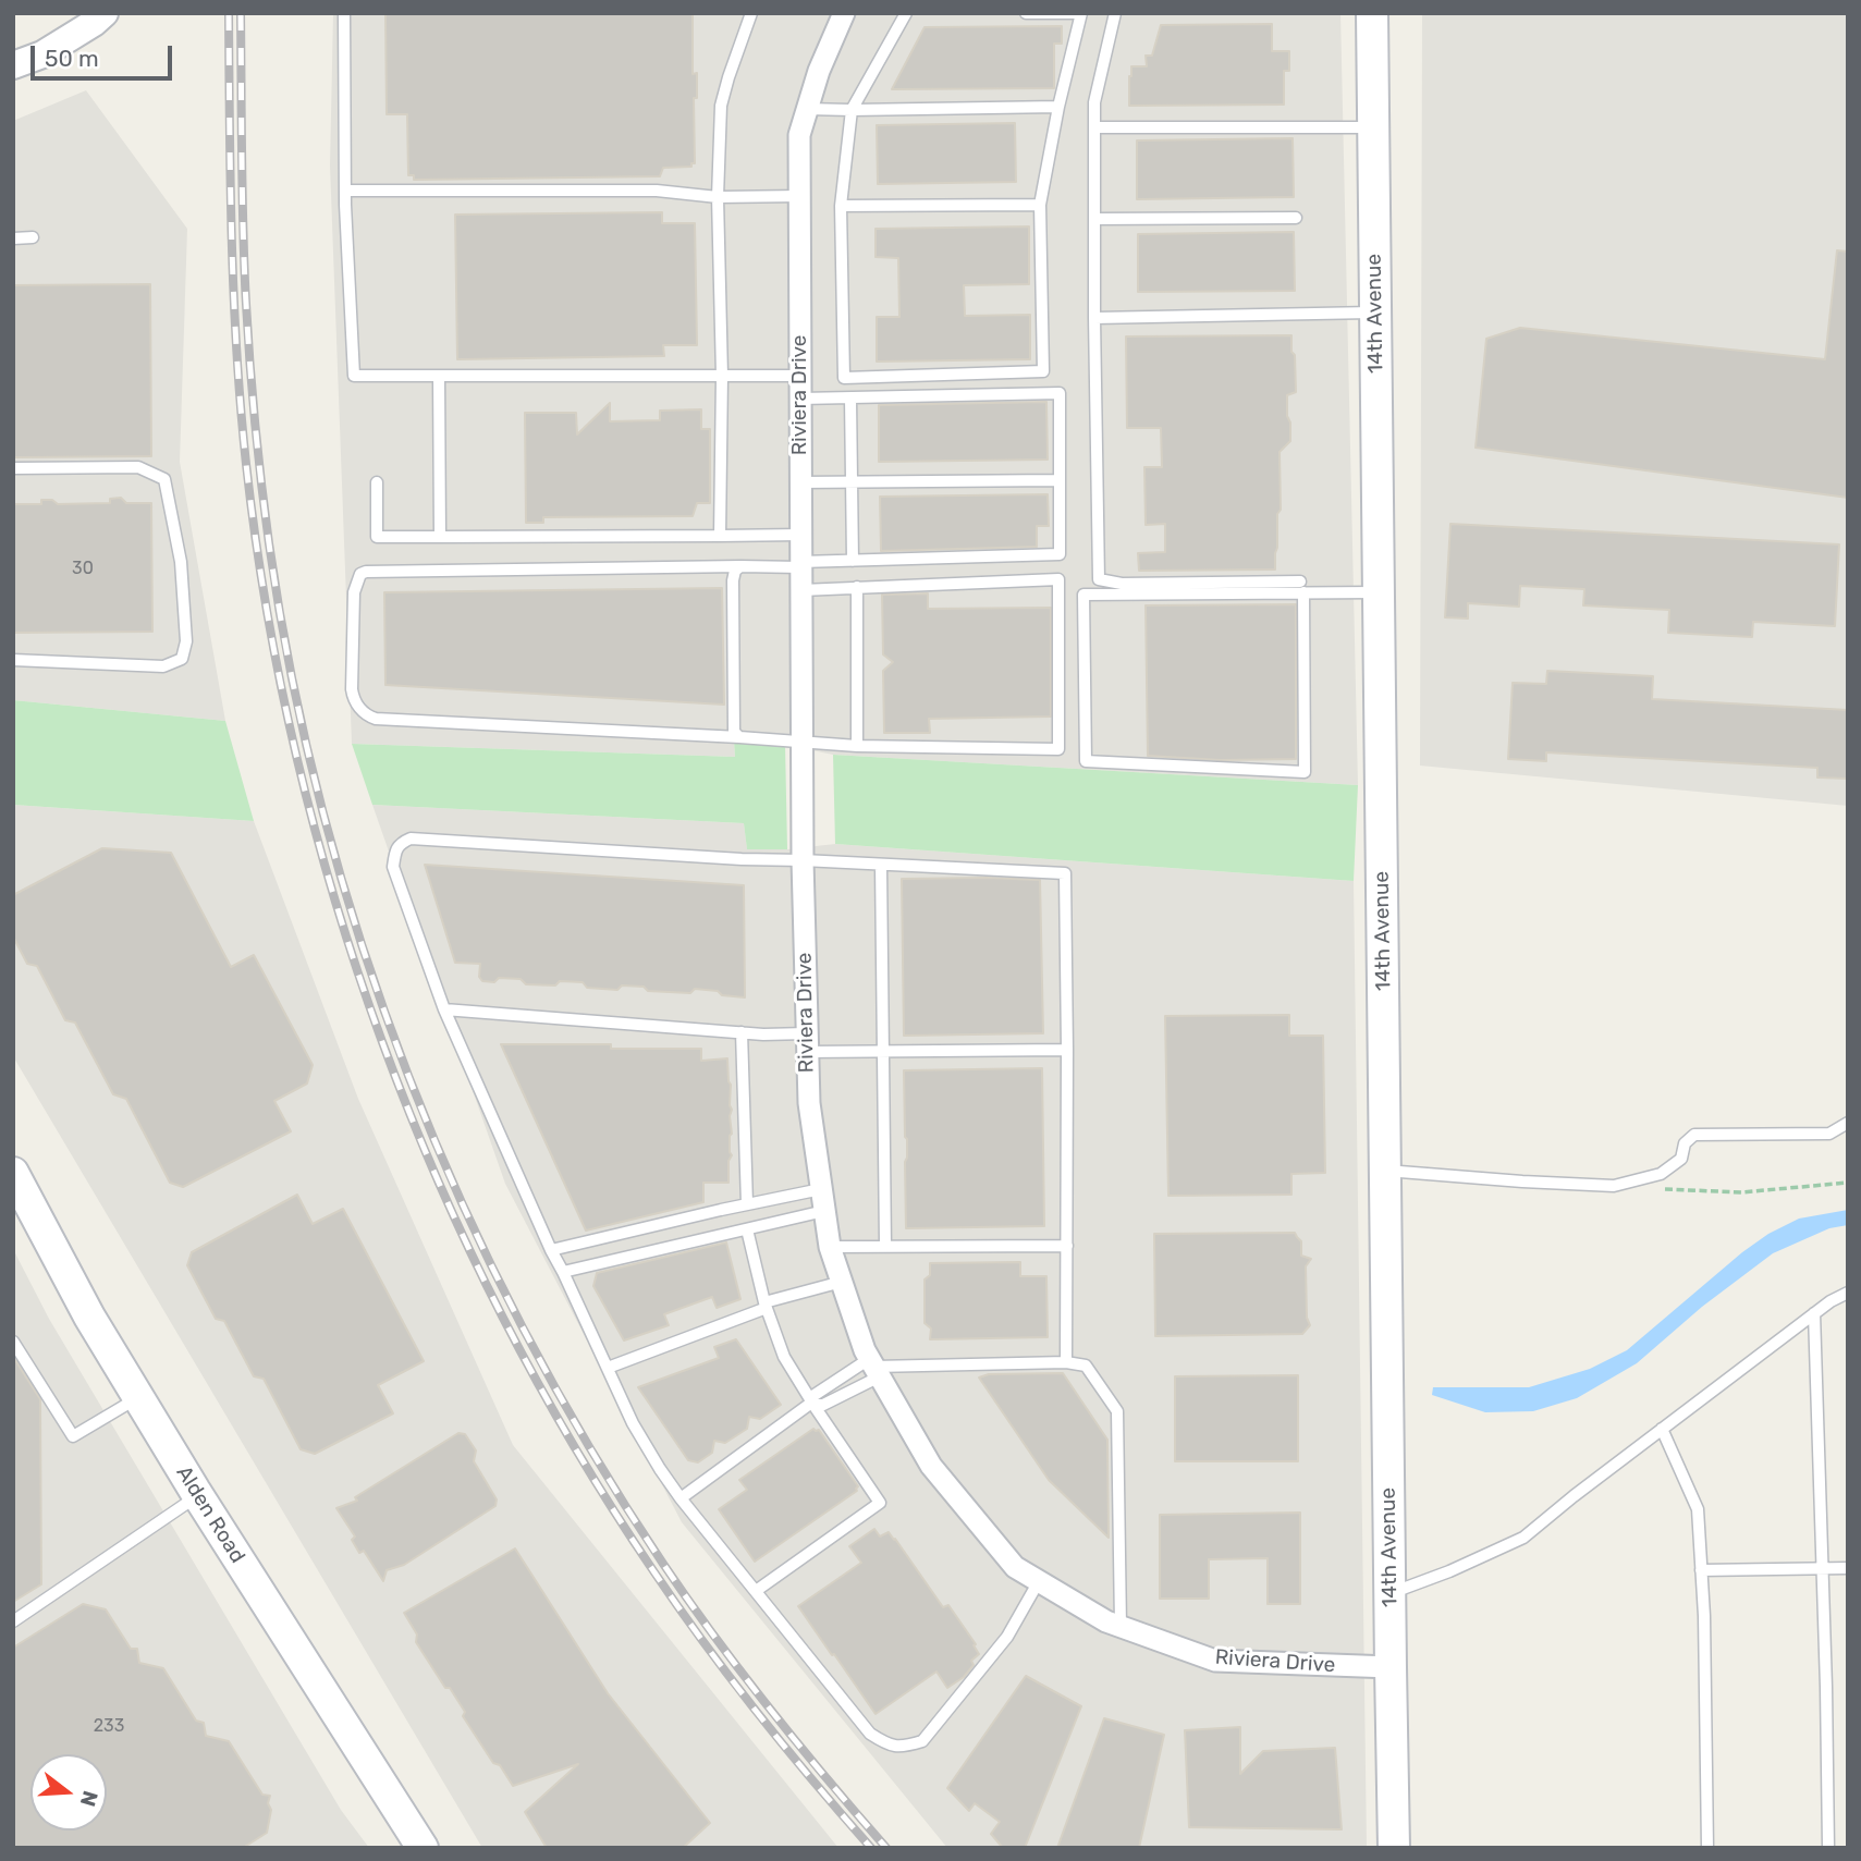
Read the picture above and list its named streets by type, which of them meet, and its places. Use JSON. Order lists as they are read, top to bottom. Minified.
{"streets":{"main road":["14th Avenue","Alden Road"],"street":["Riviera Drive"]},"crossings":[["14th Avenue","Riviera Drive"]],"house_numbers":["30","233"],"scale_bar":"50 m","north":"right"}
